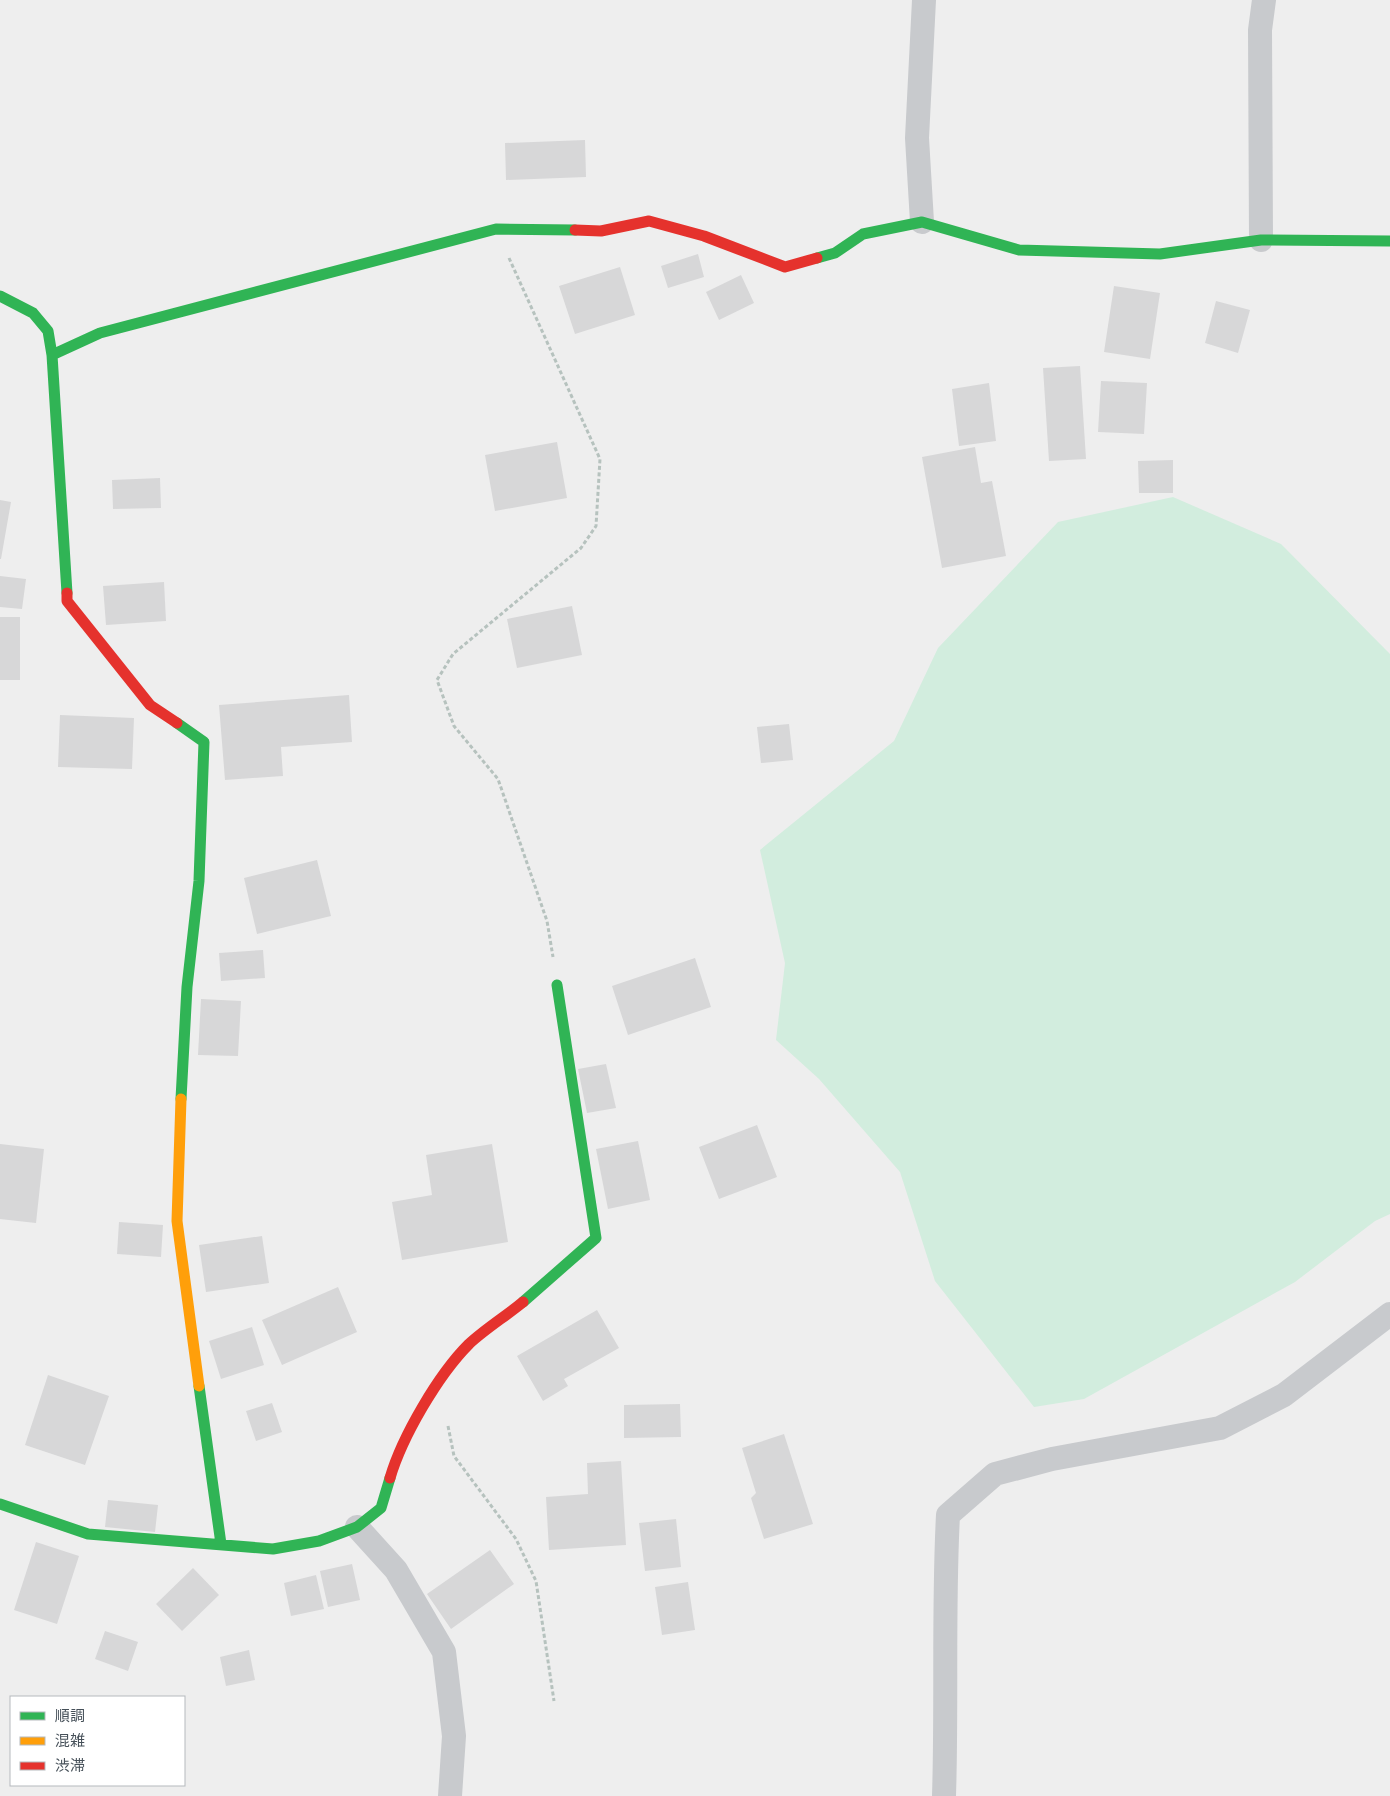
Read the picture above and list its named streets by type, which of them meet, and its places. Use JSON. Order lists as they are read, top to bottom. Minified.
{"legend":["順調","混雑","渋滞"]}
